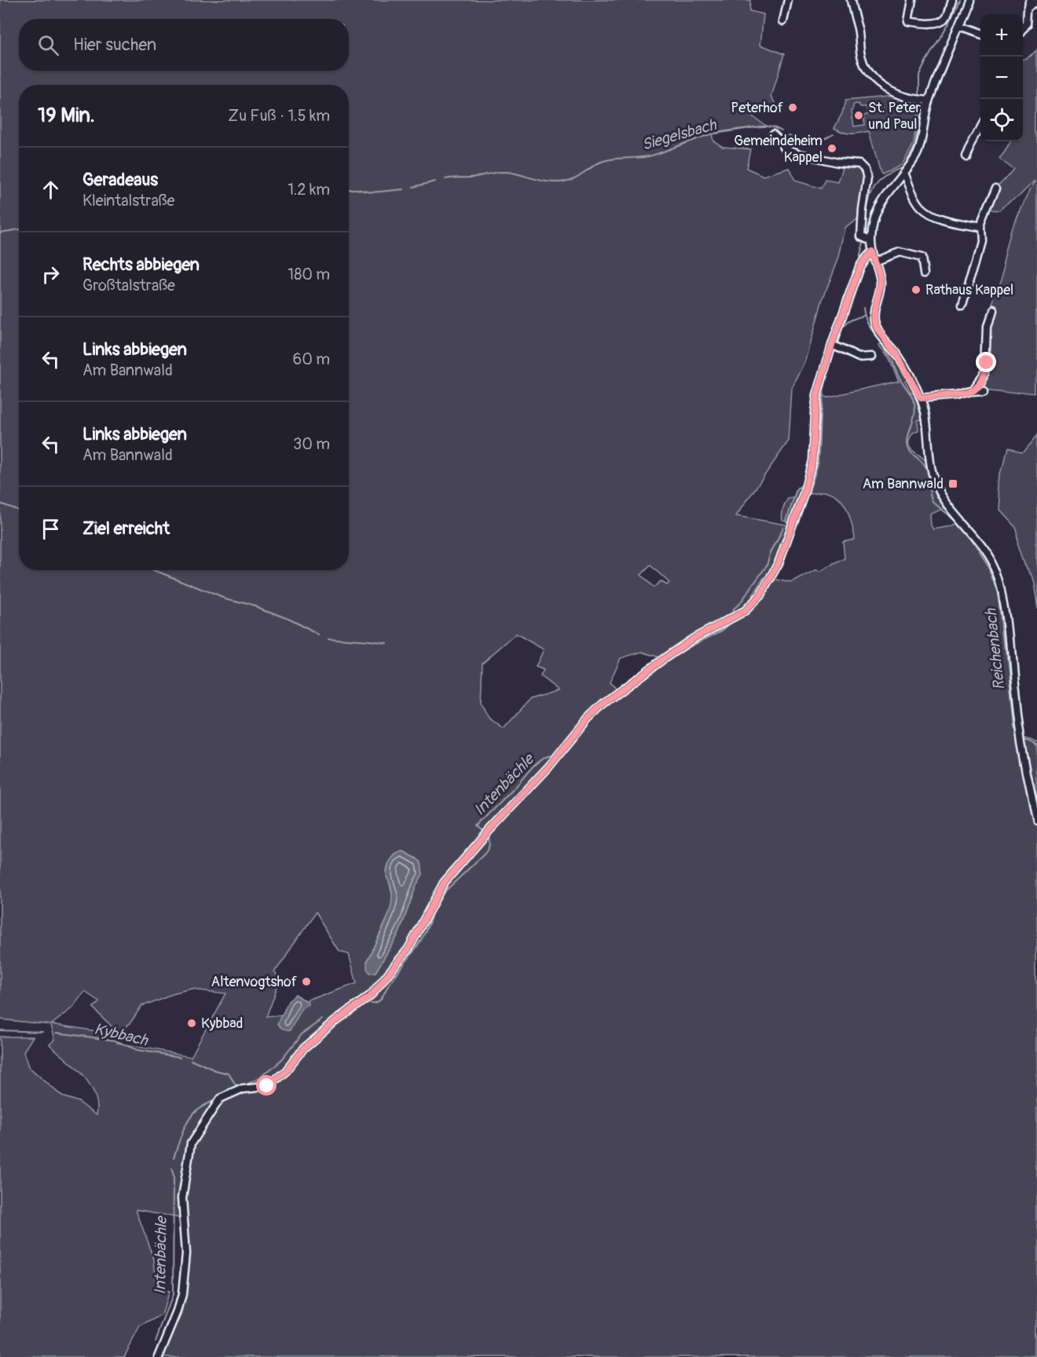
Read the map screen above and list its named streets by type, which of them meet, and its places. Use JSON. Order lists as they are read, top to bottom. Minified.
{"water":["Siegelsbach","Reichenbach","Intenbächle","Kybbach"],"places":{"other":["Peterhof","St. Peter und Paul","Gemeindeheim Kappel","Rathaus Kappel","Altenvogtshof","Kybbad"],"transit":["Am Bannwald"]},"page":{"map_buttons":["+","−"],"search":"Hier suchen","heading":["19 Min.","Zu Fuß · 1.5 km"],"list":[["Geradeaus","Kleintalstraße","1.2 km"],["Rechts abbiegen","Großtalstraße","180 m"],["Links abbiegen","Am Bannwald","60 m"],["Links abbiegen","Am Bannwald","30 m"],"Ziel erreicht"]}}
